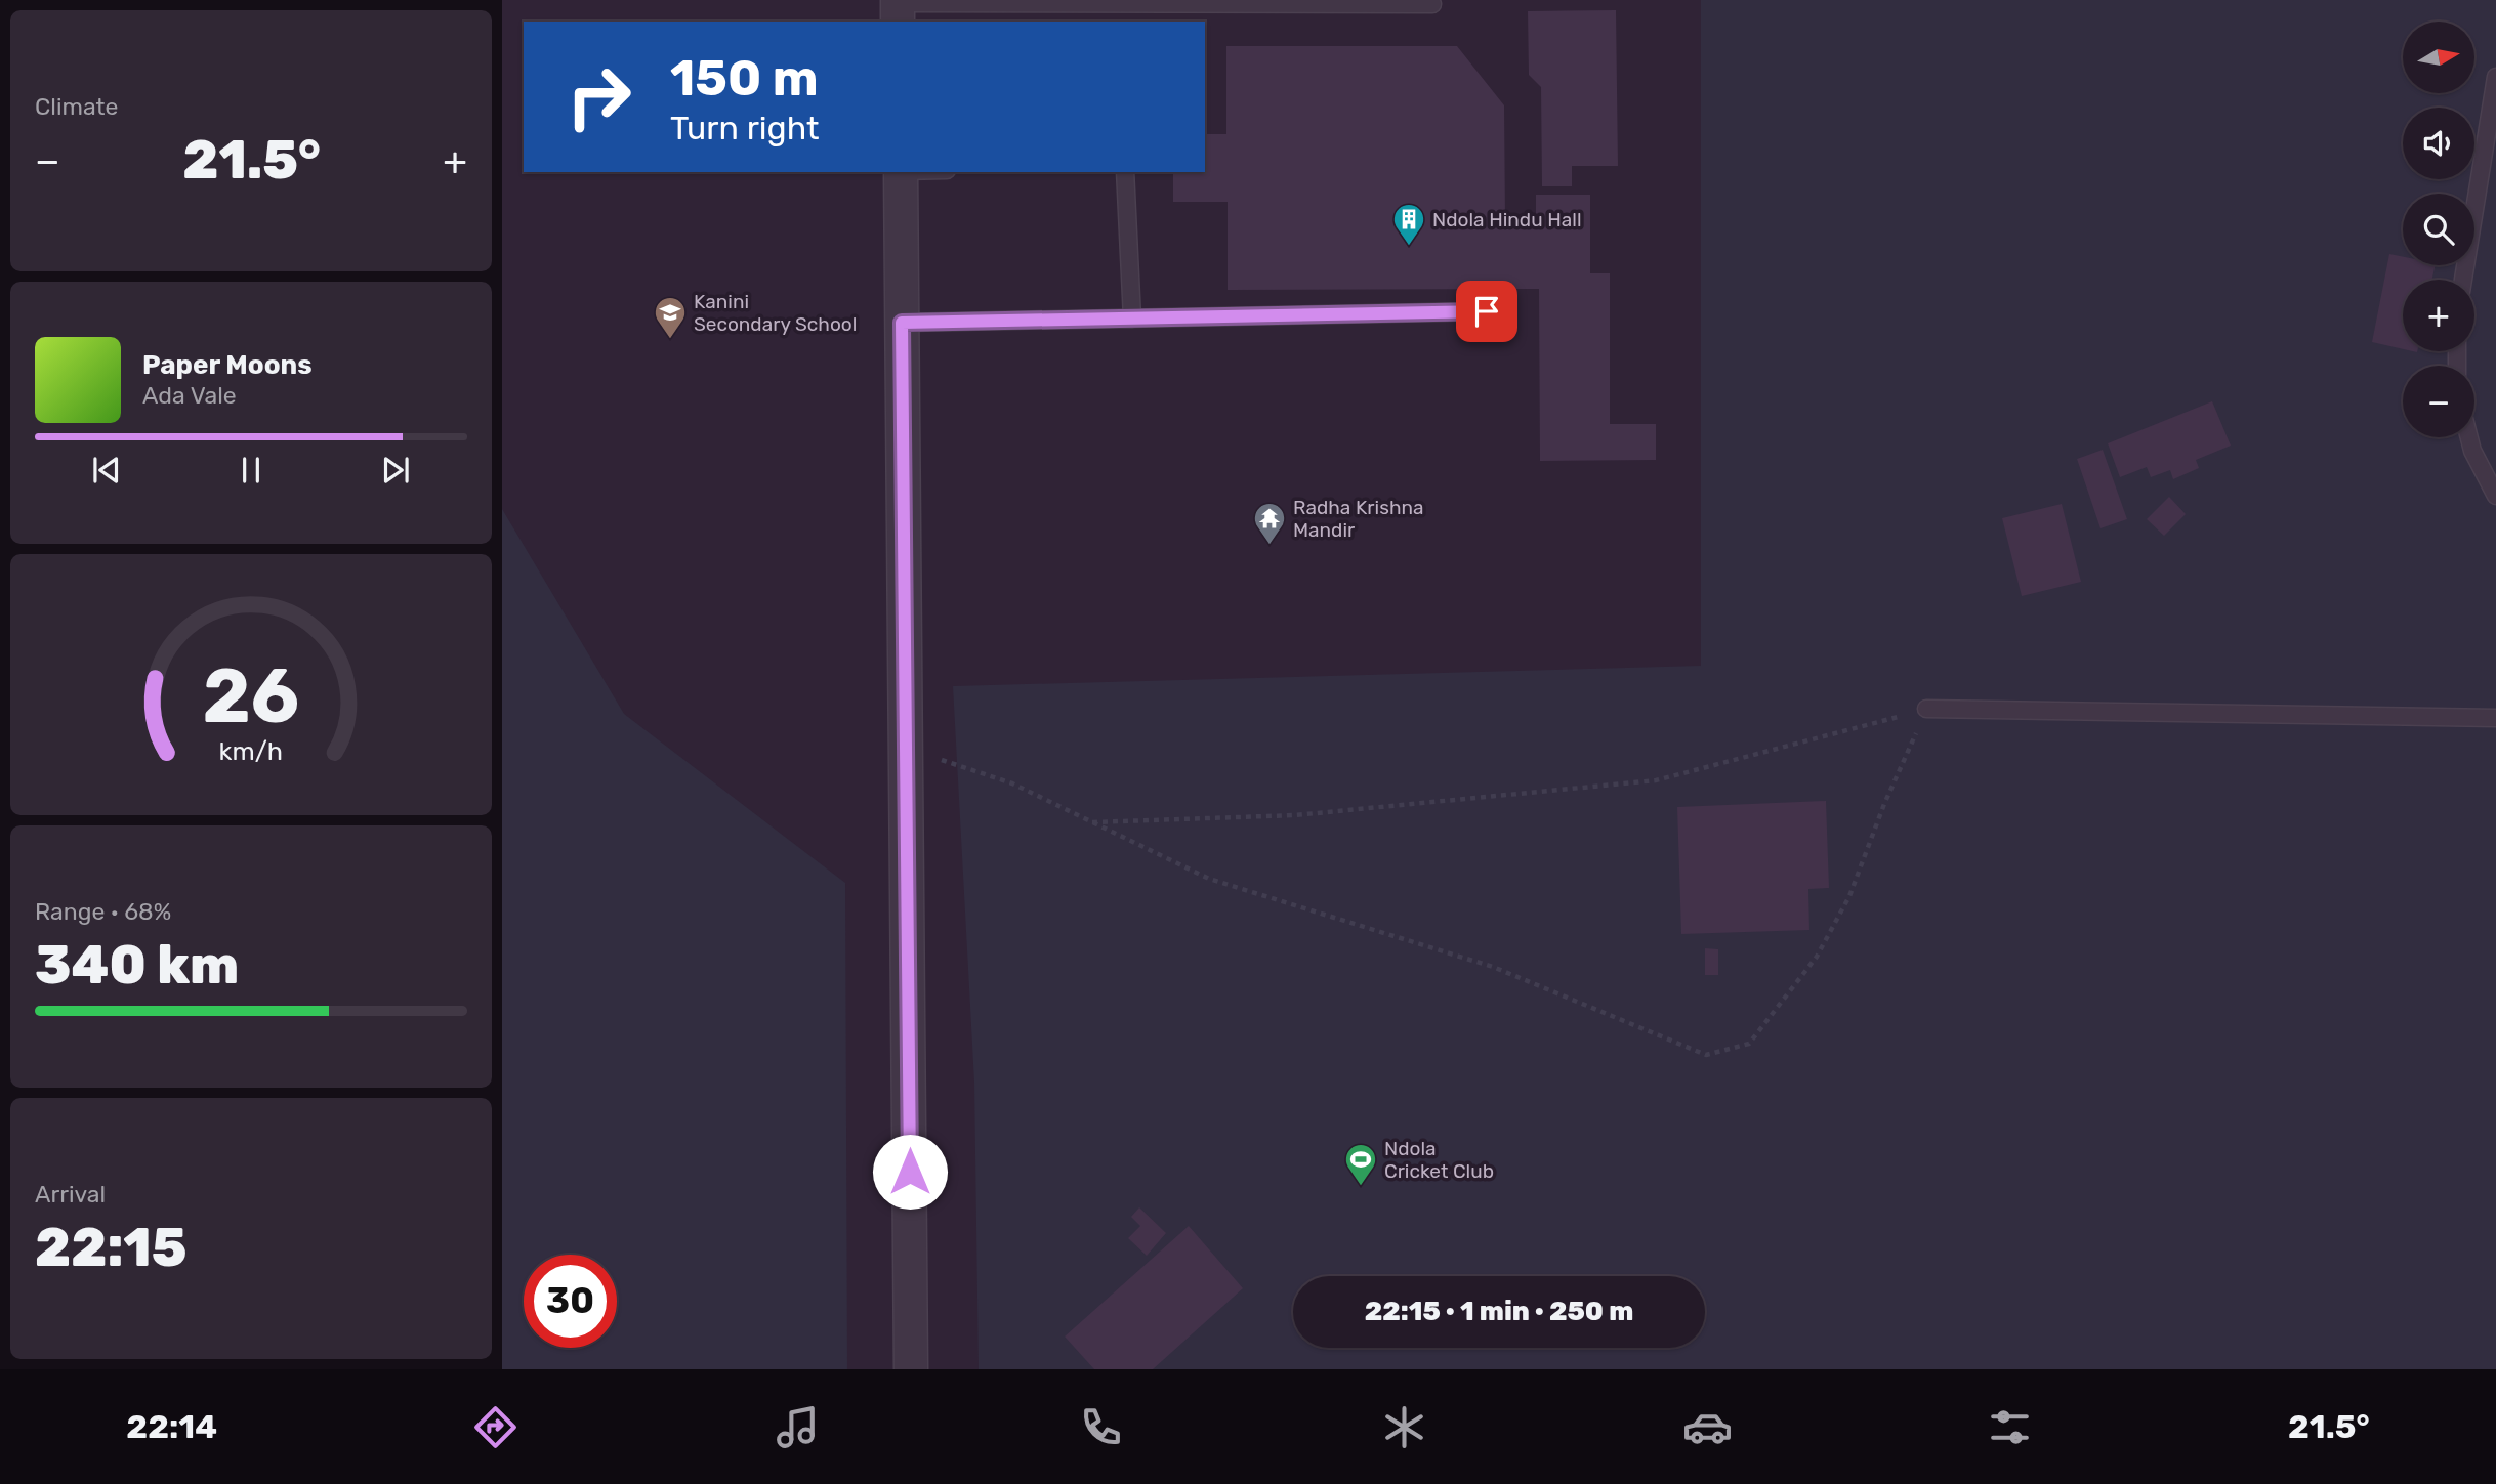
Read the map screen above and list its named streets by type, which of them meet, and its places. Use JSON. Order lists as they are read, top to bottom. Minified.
{"places":{"building":["Ndola Hindu Hall"],"school or university":["Kanini Secondary School"],"temple":["Radha Krishna Mandir"],"sports":["Ndola Cricket Club"]},"north":"right","page":{"tile":["Climate",["Range · 68%","340 km"],["Arrival","22:15"]],"map_buttons":["+","−"],"turn":["150 m","Turn right"],"heat":["−","21.5°","+"],"song":["Paper Moons","Ada Vale"],"limit":"30","trip":"22:15 · 1 min · 250 m","tabs":["22:14","21.5°"],"gauge":["26","km/h"]}}
